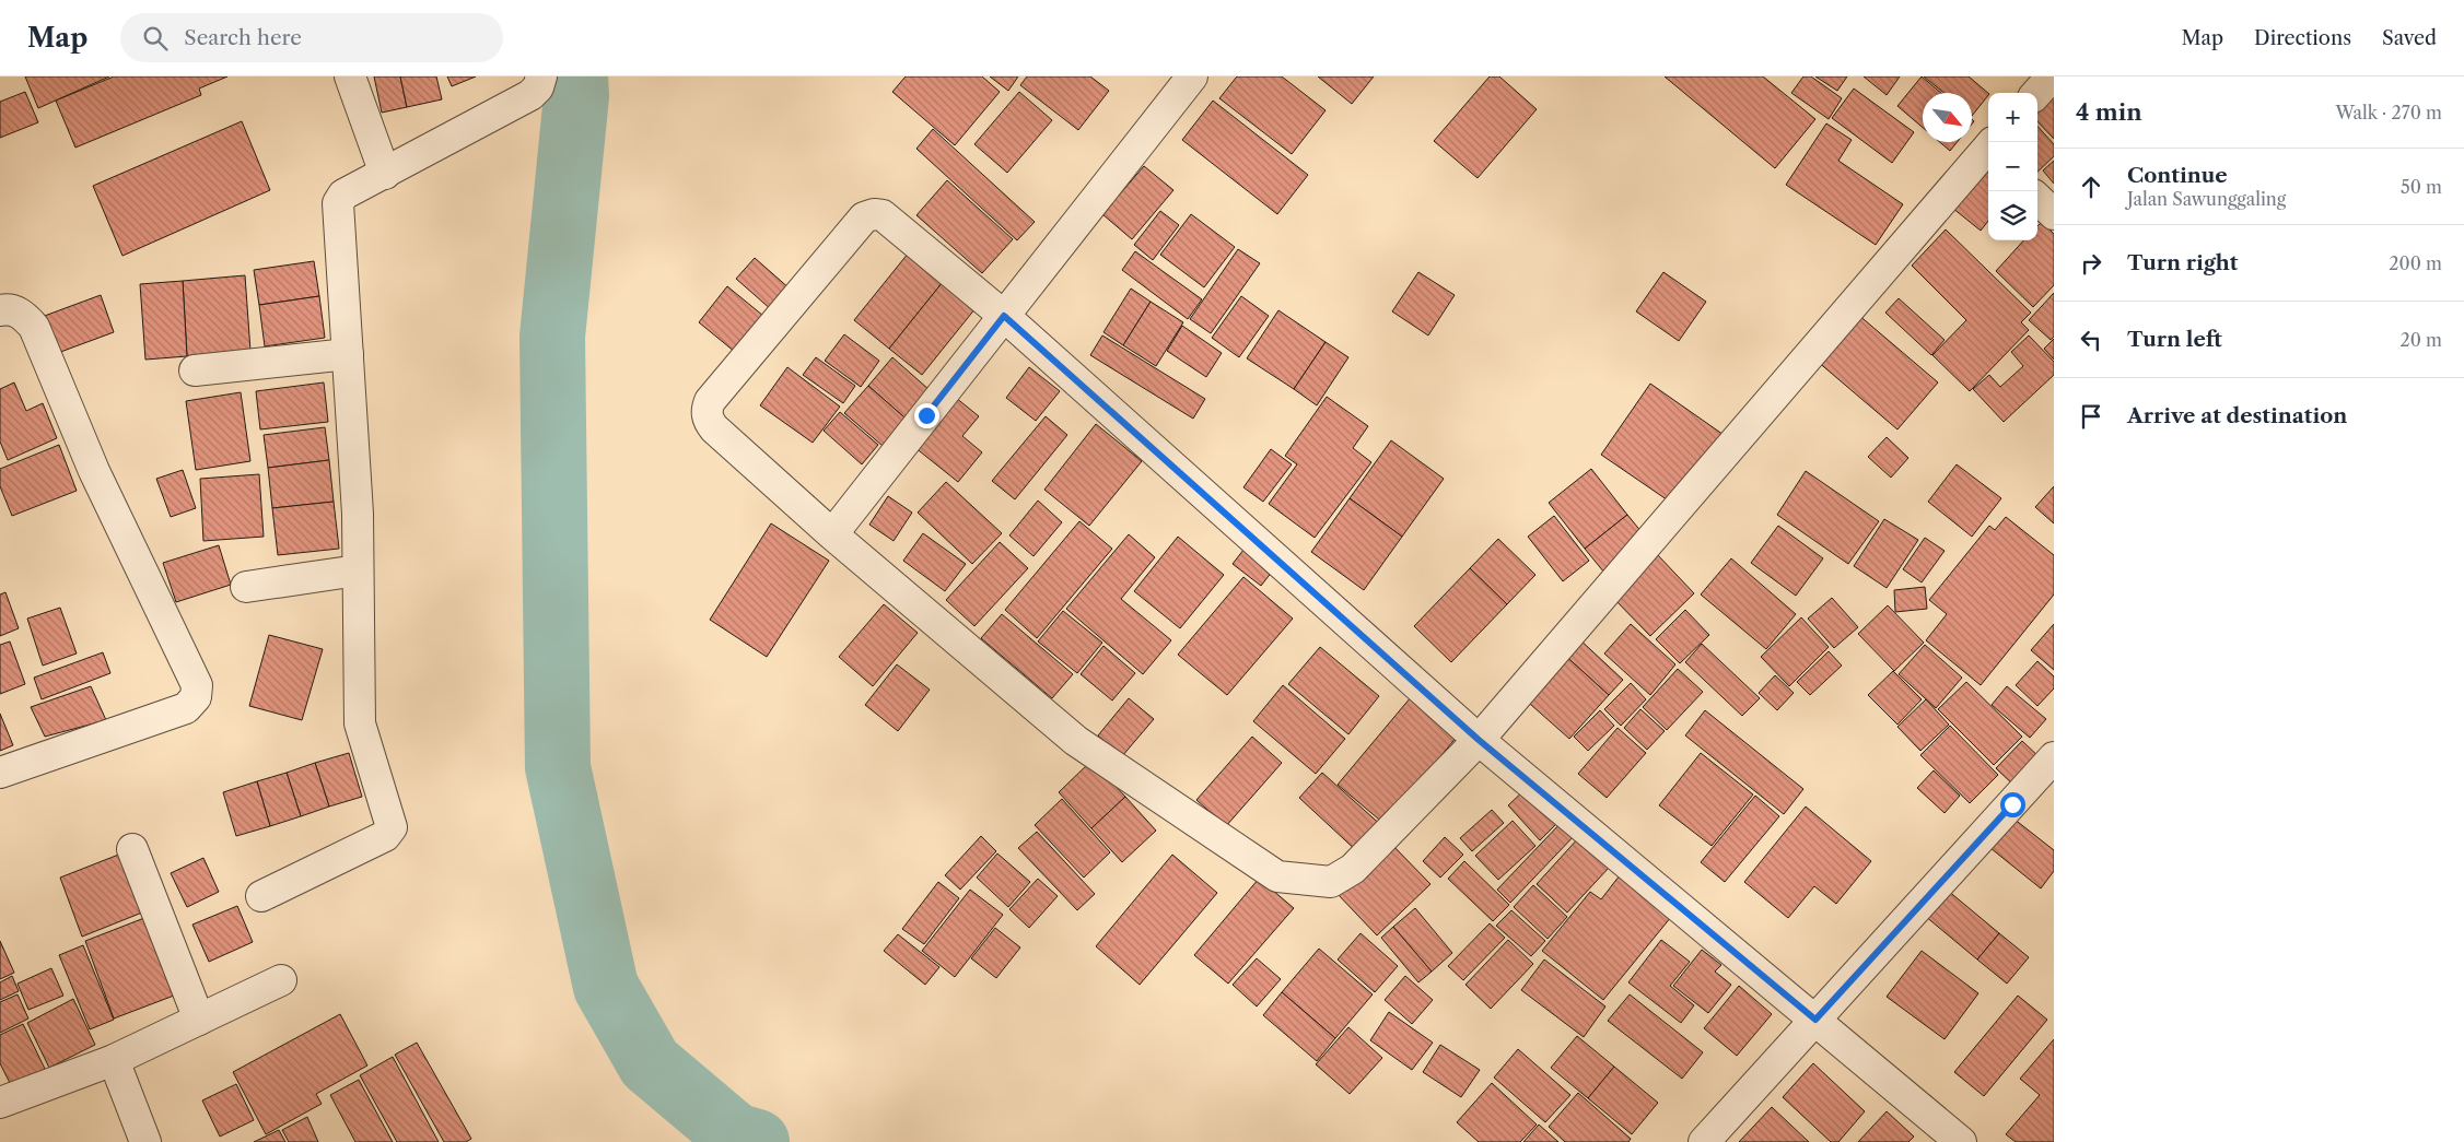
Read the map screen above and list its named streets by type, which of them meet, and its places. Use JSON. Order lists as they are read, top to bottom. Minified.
{"north":"bottom right","page":{"header":"Map","search":"Search here","nav":["Map","Directions","Saved"],"heading":["4 min","Walk · 270 m"],"map_buttons":["+","−"],"list":[["Continue","Jalan Sawunggaling","50 m"],["Turn right","200 m"],["Turn left","20 m"],"Arrive at destination"]}}
